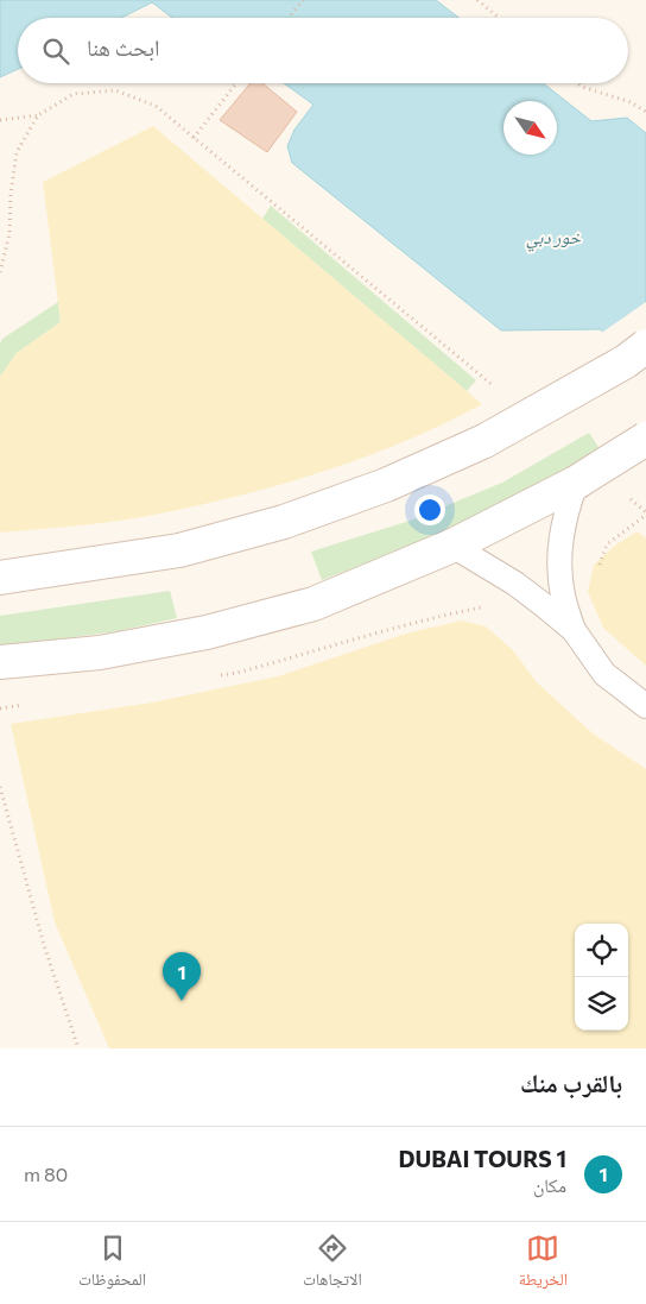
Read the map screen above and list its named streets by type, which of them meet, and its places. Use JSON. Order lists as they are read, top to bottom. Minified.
{"water":["خور دبي"],"north":"bottom right","page":{"search":"ابحث هنا","pins":"1","heading":"بالقرب منك","list":[{"mark":"1","name":"1 DUBAI TOURS","note":"مكان","value":"80 m"}],"nav":["الخريطة","الاتجاهات","المحفوظات"]}}
